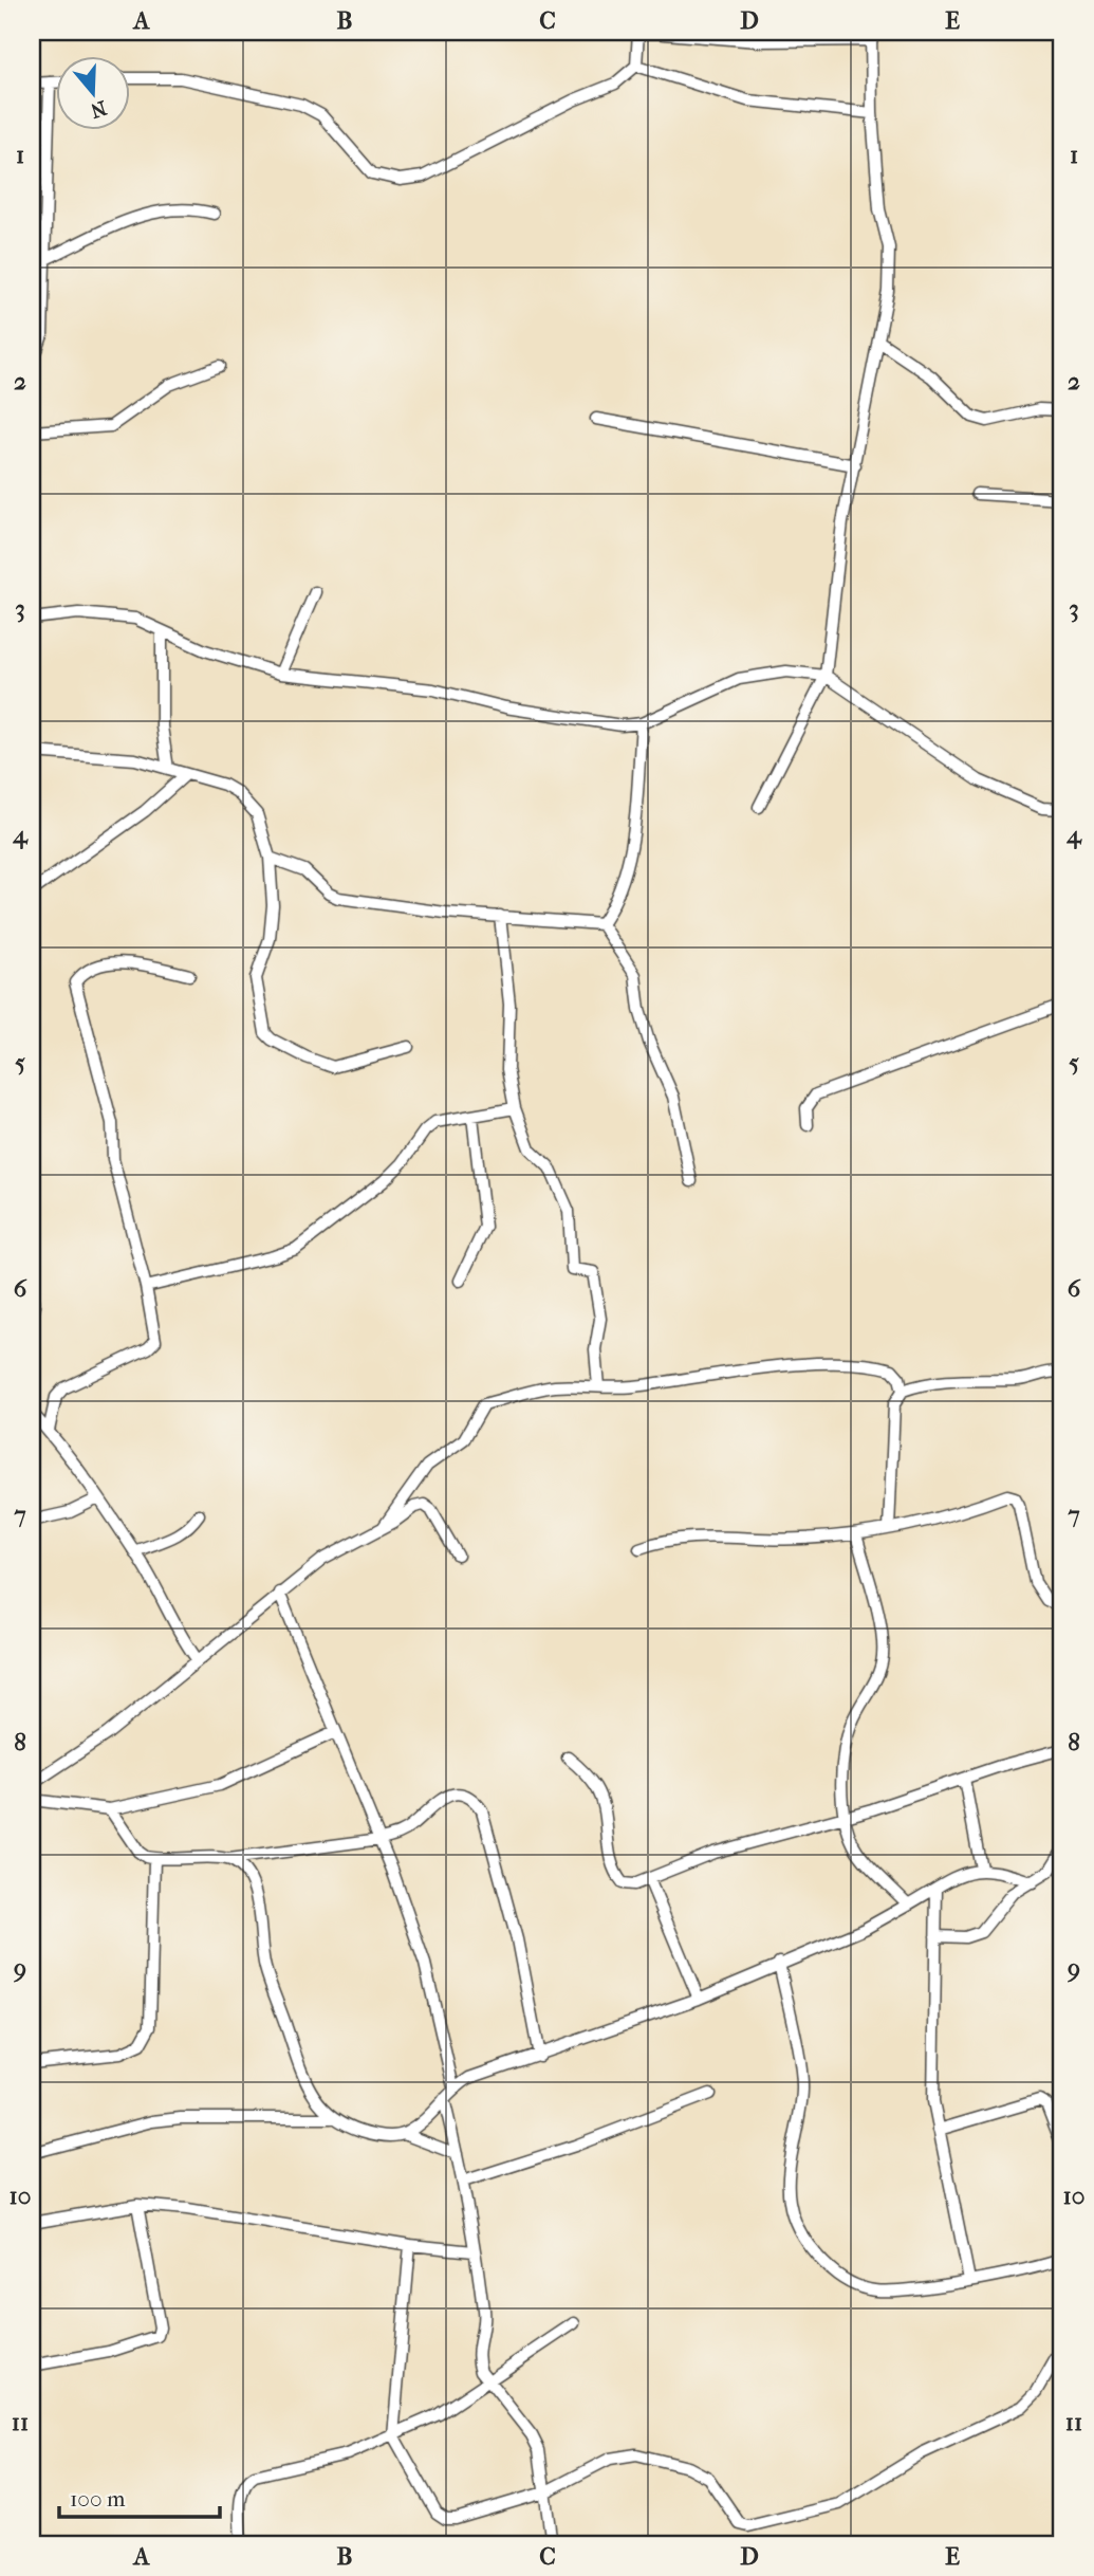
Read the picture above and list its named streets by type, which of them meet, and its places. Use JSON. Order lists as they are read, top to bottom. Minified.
{"scale_bar":"100 m","north":"bottom","grid":{"columns":["A","B","C","D","E"],"rows":["1","2","3","4","5","6","7","8","9","10","11"]}}
